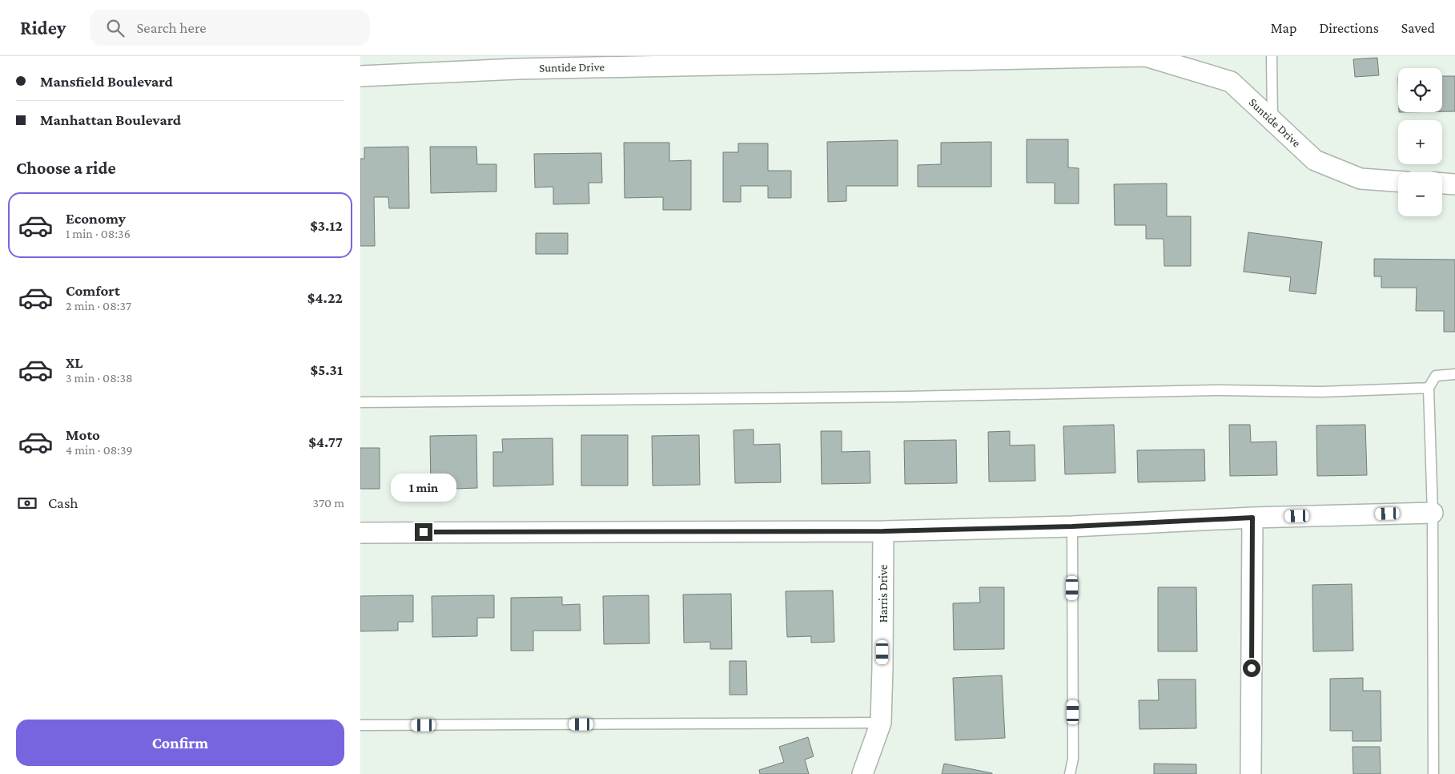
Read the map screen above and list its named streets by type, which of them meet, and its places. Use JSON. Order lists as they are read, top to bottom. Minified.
{"streets":{"street":["Suntide Drive","Harris Drive"]},"page":{"header":"Ridey","search":"Search here","nav":["Map","Directions","Saved"],"banner":["Mansfield Boulevard","Manhattan Boulevard"],"map_buttons":["+","−"],"heading":"Choose a ride","list":[{"name":"Economy","note":"1 min · 08:36","value":"$3.12"},{"name":"Comfort","note":"2 min · 08:37","value":"$4.22"},{"name":"XL","note":"3 min · 08:38","value":"$5.31"},{"name":"Moto","note":"4 min · 08:39","value":"$4.77"}],"bubble":"1 min","pay":["Cash","370 m"],"buttons":"Confirm"}}
